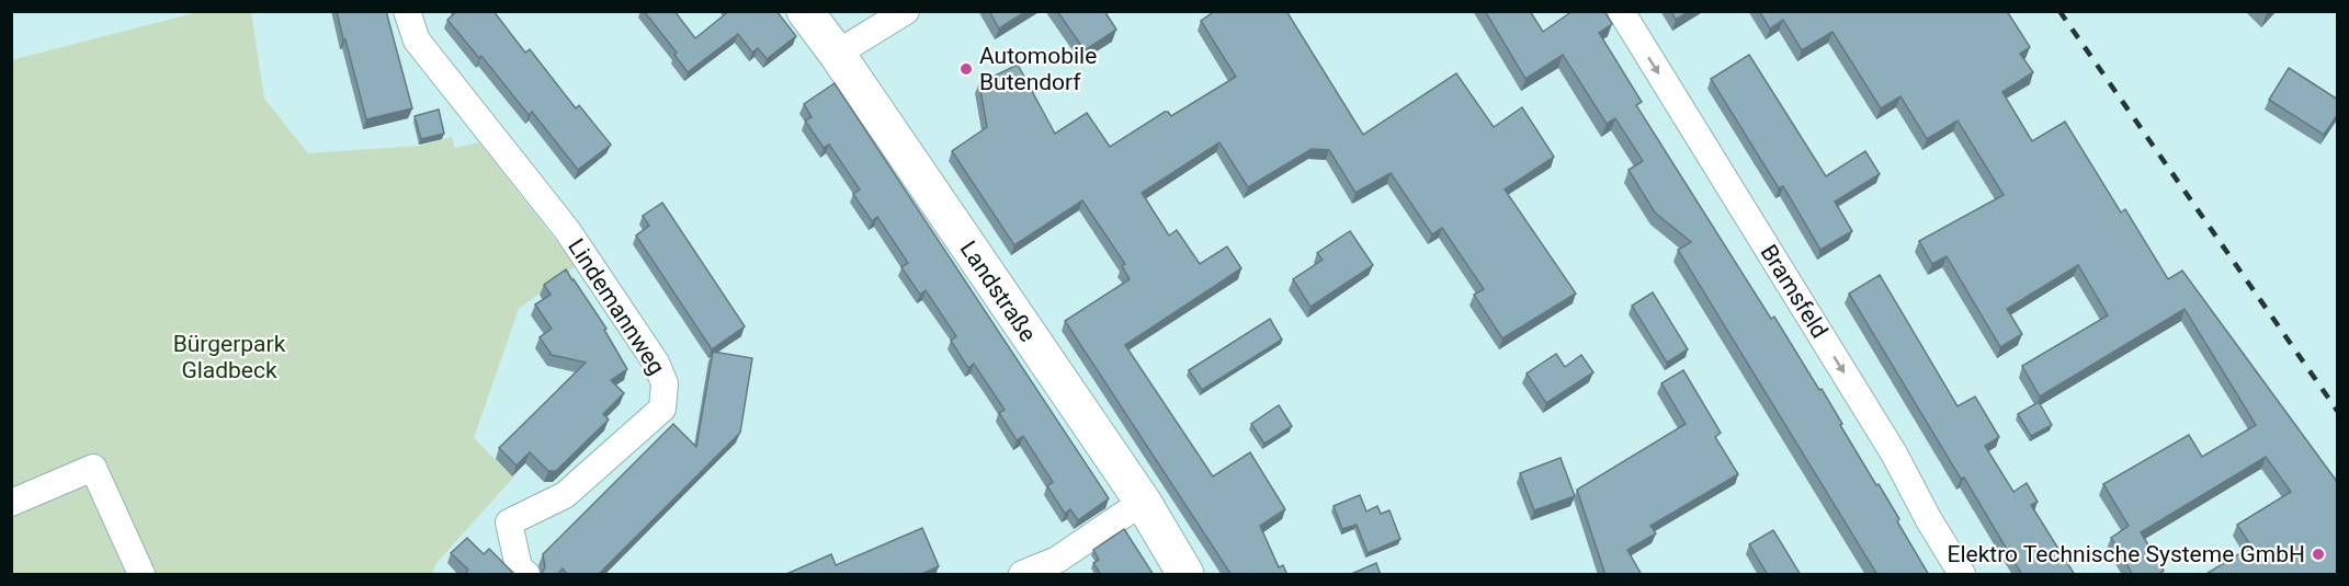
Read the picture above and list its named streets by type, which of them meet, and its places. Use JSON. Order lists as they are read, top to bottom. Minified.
{"streets":{"street":["Landstraße","Bramsfeld","Lindemannweg"]},"one_way":["Bramsfeld"],"parks":["Bürgerpark Gladbeck"],"places":["Automobile Butendorf","Elektro Technische Systeme GmbH"]}
